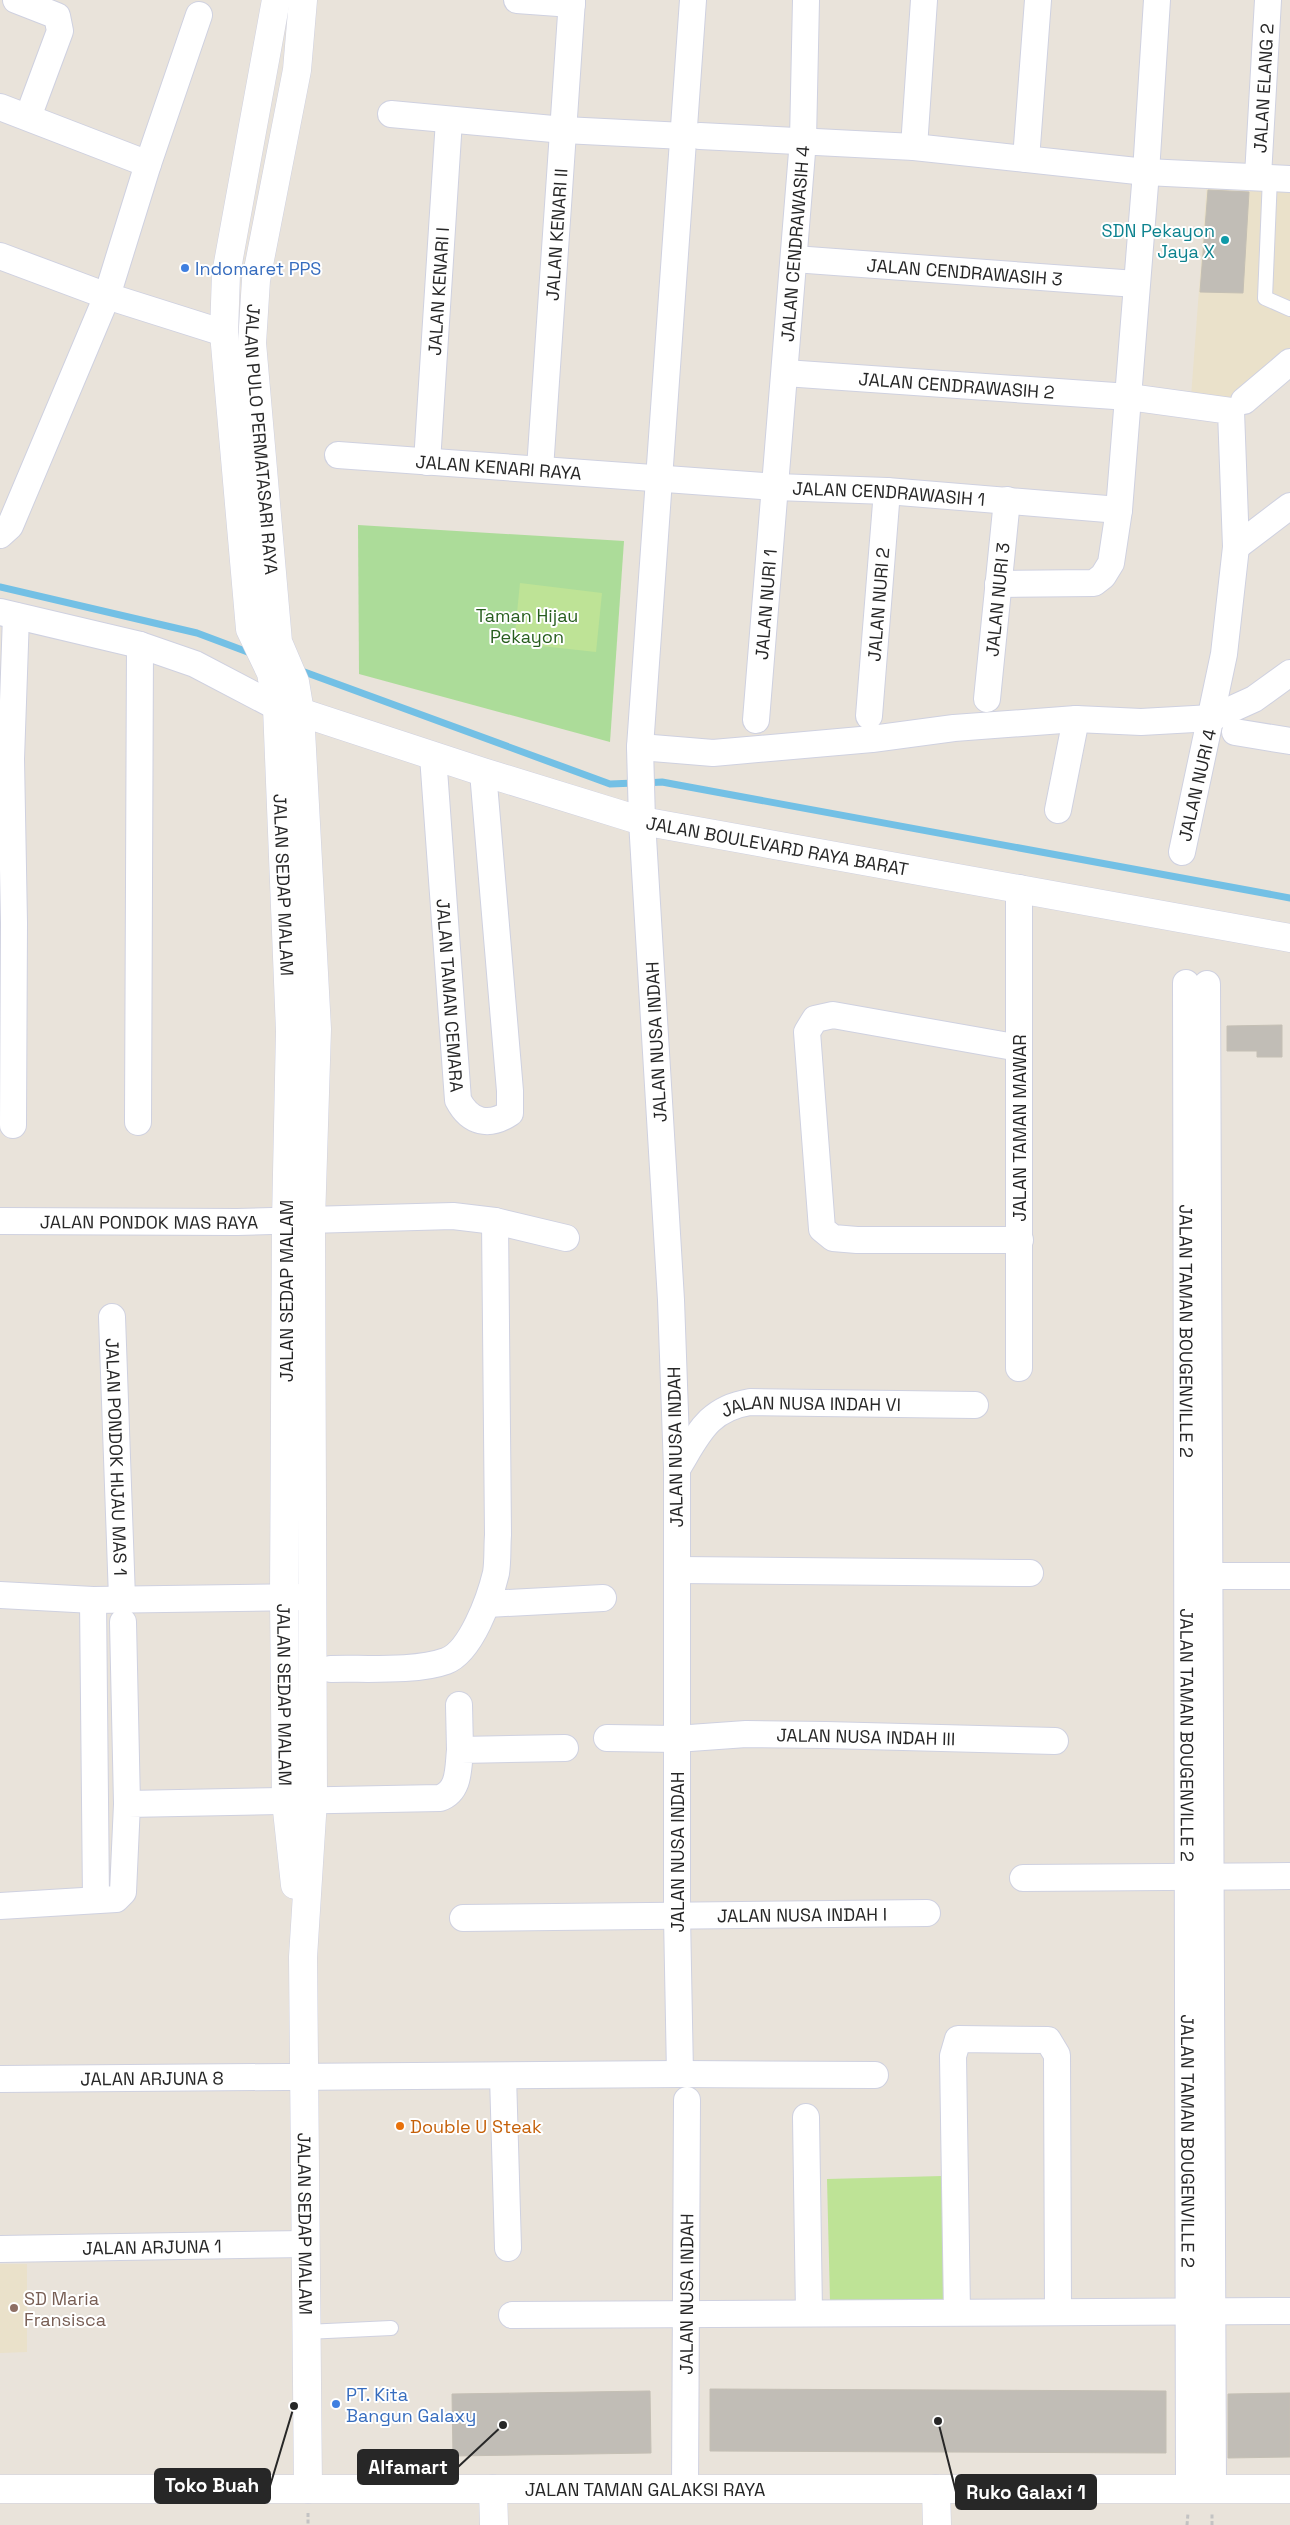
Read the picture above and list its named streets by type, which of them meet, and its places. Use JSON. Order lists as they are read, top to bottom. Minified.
{"streets":{"street":["JALAN ELANG 2","JALAN KENARI II","JALAN CENDRAWASIH 4","JALAN CENDRAWASIH 3","JALAN KENARI I","JALAN CENDRAWASIH 2","JALAN PULO PERMATASARI RAYA","JALAN KENARI RAYA","JALAN CENDRAWASIH 1","JALAN NURI 3","JALAN NURI 1","JALAN NURI 2","JALAN NURI 4","JALAN BOULEVARD RAYA BARAT","JALAN SEDAP MALAM","JALAN TAMAN CEMARA","JALAN NUSA INDAH","JALAN TAMAN MAWAR","JALAN PONDOK MAS RAYA","JALAN TAMAN BOUGENVILLE 2","JALAN NUSA INDAH VI","JALAN PONDOK HIJAU MAS 1","JALAN NUSA INDAH III","JALAN NUSA INDAH I","JALAN ARJUNA 8","JALAN ARJUNA 1","JALAN TAMAN GALAKSI RAYA"]},"crossings":[["JALAN KENARI II","JALAN KENARI RAYA"],["JALAN CENDRAWASIH 4","JALAN CENDRAWASIH 3"],["JALAN CENDRAWASIH 4","JALAN CENDRAWASIH 2"],["JALAN CENDRAWASIH 4","JALAN CENDRAWASIH 1"],["JALAN CENDRAWASIH 4","JALAN NURI 1"],["JALAN KENARI I","JALAN KENARI RAYA"],["JALAN CENDRAWASIH 2","JALAN NURI 4"],["JALAN PULO PERMATASARI RAYA","JALAN SEDAP MALAM"],["JALAN KENARI RAYA","JALAN CENDRAWASIH 1"],["JALAN KENARI RAYA","JALAN NUSA INDAH"],["JALAN CENDRAWASIH 1","JALAN NURI 3"],["JALAN CENDRAWASIH 1","JALAN NURI 1"],["JALAN CENDRAWASIH 1","JALAN NURI 2"],["JALAN CENDRAWASIH 1","JALAN NUSA INDAH"],["JALAN BOULEVARD RAYA BARAT","JALAN SEDAP MALAM"],["JALAN BOULEVARD RAYA BARAT","JALAN TAMAN CEMARA"],["JALAN BOULEVARD RAYA BARAT","JALAN NUSA INDAH"],["JALAN BOULEVARD RAYA BARAT","JALAN TAMAN MAWAR"],["JALAN SEDAP MALAM","JALAN PONDOK MAS RAYA"],["JALAN SEDAP MALAM","JALAN ARJUNA 8"],["JALAN SEDAP MALAM","JALAN ARJUNA 1"],["JALAN SEDAP MALAM","JALAN TAMAN GALAKSI RAYA"],["JALAN NUSA INDAH","JALAN NUSA INDAH VI"],["JALAN NUSA INDAH","JALAN NUSA INDAH III"],["JALAN NUSA INDAH","JALAN NUSA INDAH I"],["JALAN NUSA INDAH","JALAN ARJUNA 8"],["JALAN NUSA INDAH","JALAN TAMAN GALAKSI RAYA"],["JALAN TAMAN BOUGENVILLE 2","JALAN TAMAN GALAKSI RAYA"]],"parks":["Taman Hijau Pekayon"],"places":["SDN Pekayon Jaya X","Indomaret PPS","Double U Steak","SD Maria Fransisca","PT. Kita Bangun Galaxy","Toko Buah","Ruko Galaxi 1","Alfamart"]}
